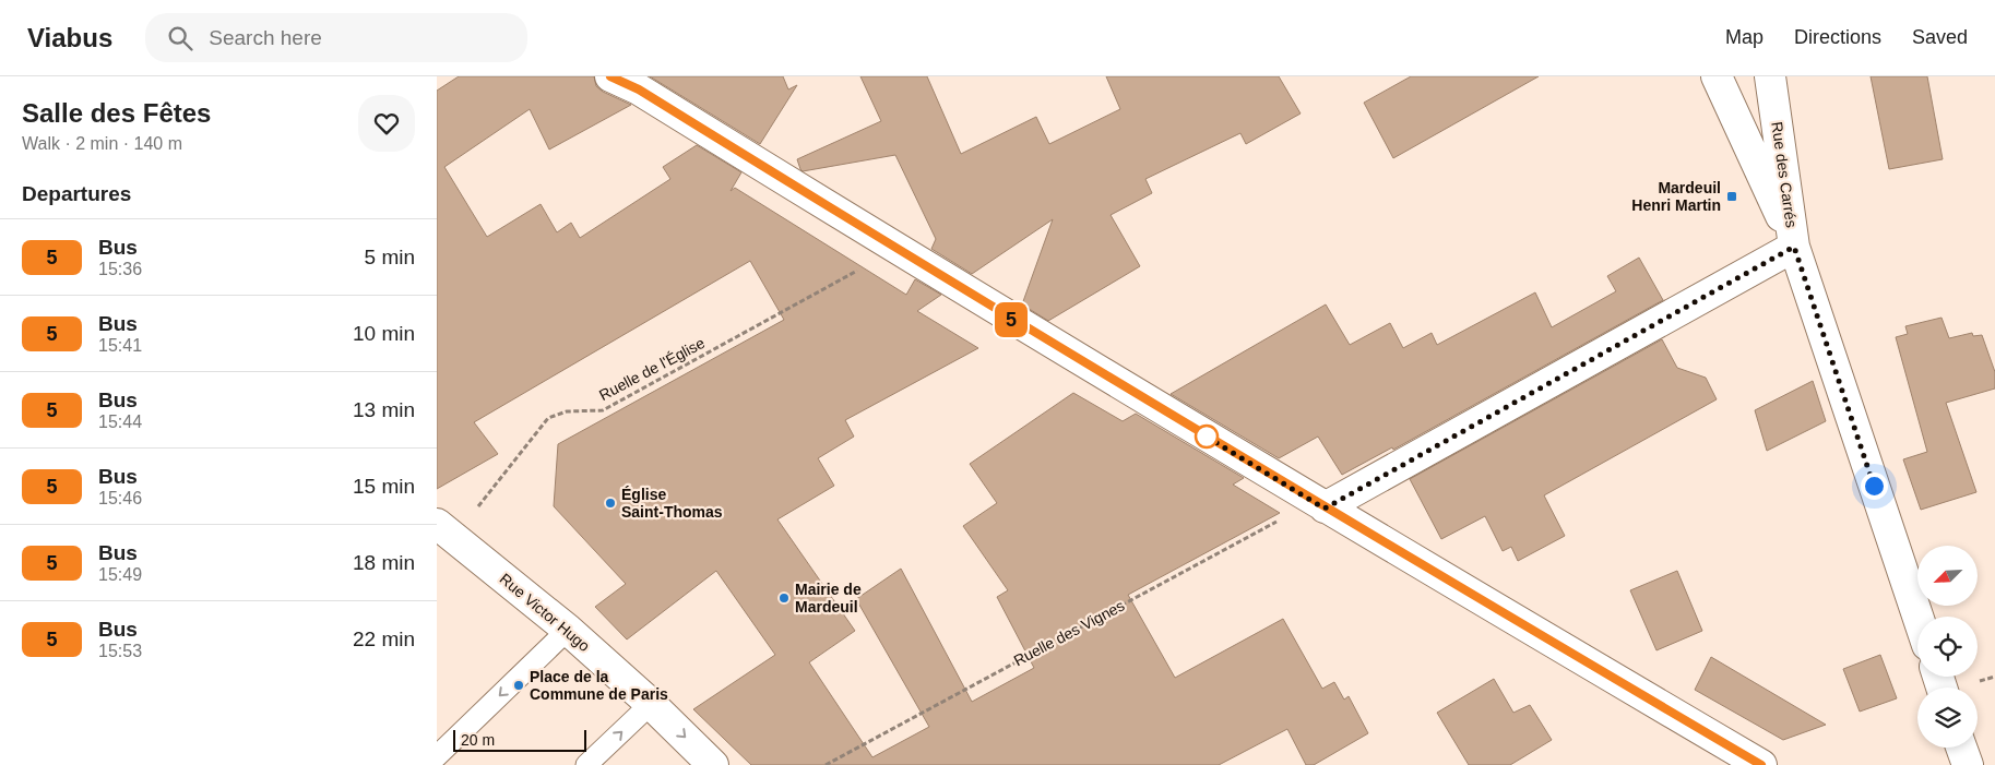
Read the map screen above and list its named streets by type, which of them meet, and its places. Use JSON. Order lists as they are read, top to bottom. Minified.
{"streets":{"street":["Rue des Carrés","Rue Victor Hugo"],"path":["Ruelle de l'Église","Ruelle des Vignes"]},"crossings":[["Ruelle de l'Église","Rue Victor Hugo"]],"places":{"transit":["Mardeuil Henri Martin"],"other":["Église Saint-Thomas","Mairie de Mardeuil","Place de la Commune de Paris"]},"lines":["bus line 5"],"scale_bar":"20 m","north":"bottom left","page":{"header":"Viabus","search":"Search here","nav":["Map","Directions","Saved"],"heading":[["Salle des Fêtes","Walk · 2 min · 140 m"],"Departures"],"on_map":"5","list":[{"mark":"5","name":"Bus","note":"15:36","value":"5 min"},{"mark":"5","name":"Bus","note":"15:41","value":"10 min"},{"mark":"5","name":"Bus","note":"15:44","value":"13 min"},{"mark":"5","name":"Bus","note":"15:46","value":"15 min"},{"mark":"5","name":"Bus","note":"15:49","value":"18 min"},{"mark":"5","name":"Bus","note":"15:53","value":"22 min"}],"scale":"20 m"}}
